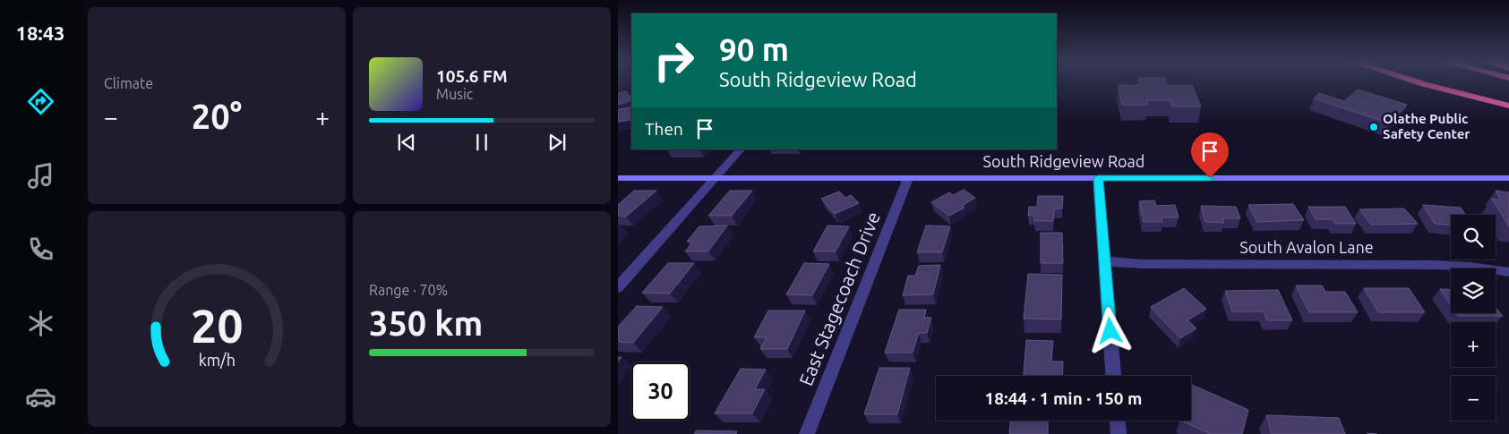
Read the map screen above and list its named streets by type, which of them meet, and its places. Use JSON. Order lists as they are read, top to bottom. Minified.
{"streets":{"main road":["South Ridgeview Road"],"street":["South Avalon Lane","East Stagecoach Drive"]},"crossings":[["South Ridgeview Road","East Stagecoach Drive"]],"places":["Olathe Public Safety Center"],"page":{"tabs":"18:43","tile":["Climate",["Range · 70%","350 km"]],"turn":["90 m","South Ridgeview Road"],"song":["105.6 FM","Music"],"heat":["−","20°","+"],"then":"Then","map_buttons":["+","−"],"limit":"30","trip":"18:44 · 1 min · 150 m","gauge":["20","km/h"]}}
